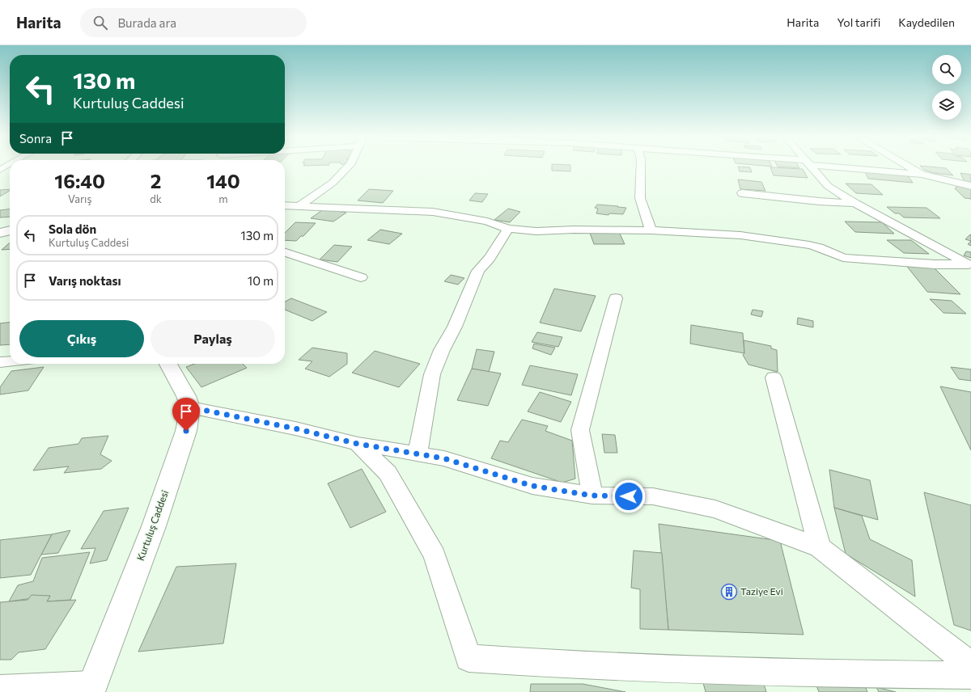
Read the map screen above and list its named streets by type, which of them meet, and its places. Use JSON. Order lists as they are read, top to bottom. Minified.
{"streets":{"street":["Kurtuluş Caddesi"]},"places":{"building":["Taziye Evi"]},"page":{"header":"Harita","search":"Burada ara","nav":["Harita","Yol tarifi","Kaydedilen"],"turn":["130 m","Kurtuluş Caddesi"],"then":"Sonra","eta":["16:40","Varış","2","dk","140","m"],"list":[{"name":"Sola dön","note":"Kurtuluş Caddesi","value":"130 m"},{"name":"Varış noktası","value":"10 m"}],"buttons":["Çıkış","Paylaş"]}}
